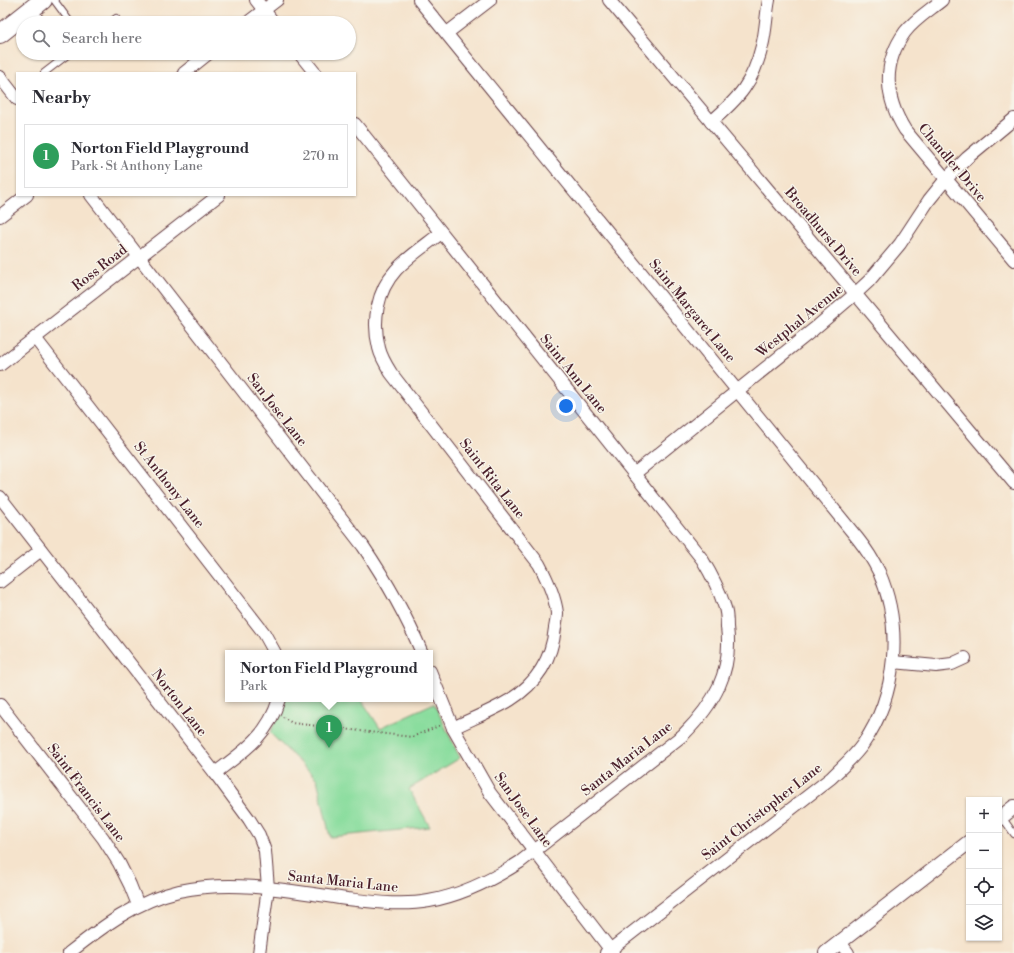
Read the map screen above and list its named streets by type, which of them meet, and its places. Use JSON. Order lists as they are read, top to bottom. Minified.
{"streets":{"street":["Chandler Drive","Broadhurst Drive","Ross Road","Saint Margaret Lane","Westphal Avenue","Saint Ann Lane","San Jose Lane","Saint Rita Lane","St Anthony Lane","Norton Lane","Santa Maria Lane","Saint Francis Lane","Saint Christopher Lane"]},"crossings":[["Chandler Drive","Westphal Avenue"],["Broadhurst Drive","Westphal Avenue"],["Ross Road","San Jose Lane"],["Ross Road","St Anthony Lane"],["Saint Margaret Lane","Westphal Avenue"],["Saint Margaret Lane","Saint Christopher Lane"],["Westphal Avenue","Saint Ann Lane"],["Saint Ann Lane","Saint Rita Lane"],["Saint Ann Lane","Santa Maria Lane"],["San Jose Lane","Saint Rita Lane"],["San Jose Lane","Santa Maria Lane"],["San Jose Lane","Saint Christopher Lane"],["Norton Lane","Santa Maria Lane"],["Santa Maria Lane","Saint Francis Lane"]],"page":{"search":"Search here","heading":"Nearby","list":[{"mark":"1","name":"Norton Field Playground","note":"Park · St Anthony Lane","value":"270 m"}],"popup":["Norton Field Playground","Park"],"pins":"1","map_buttons":["+","−"]}}
